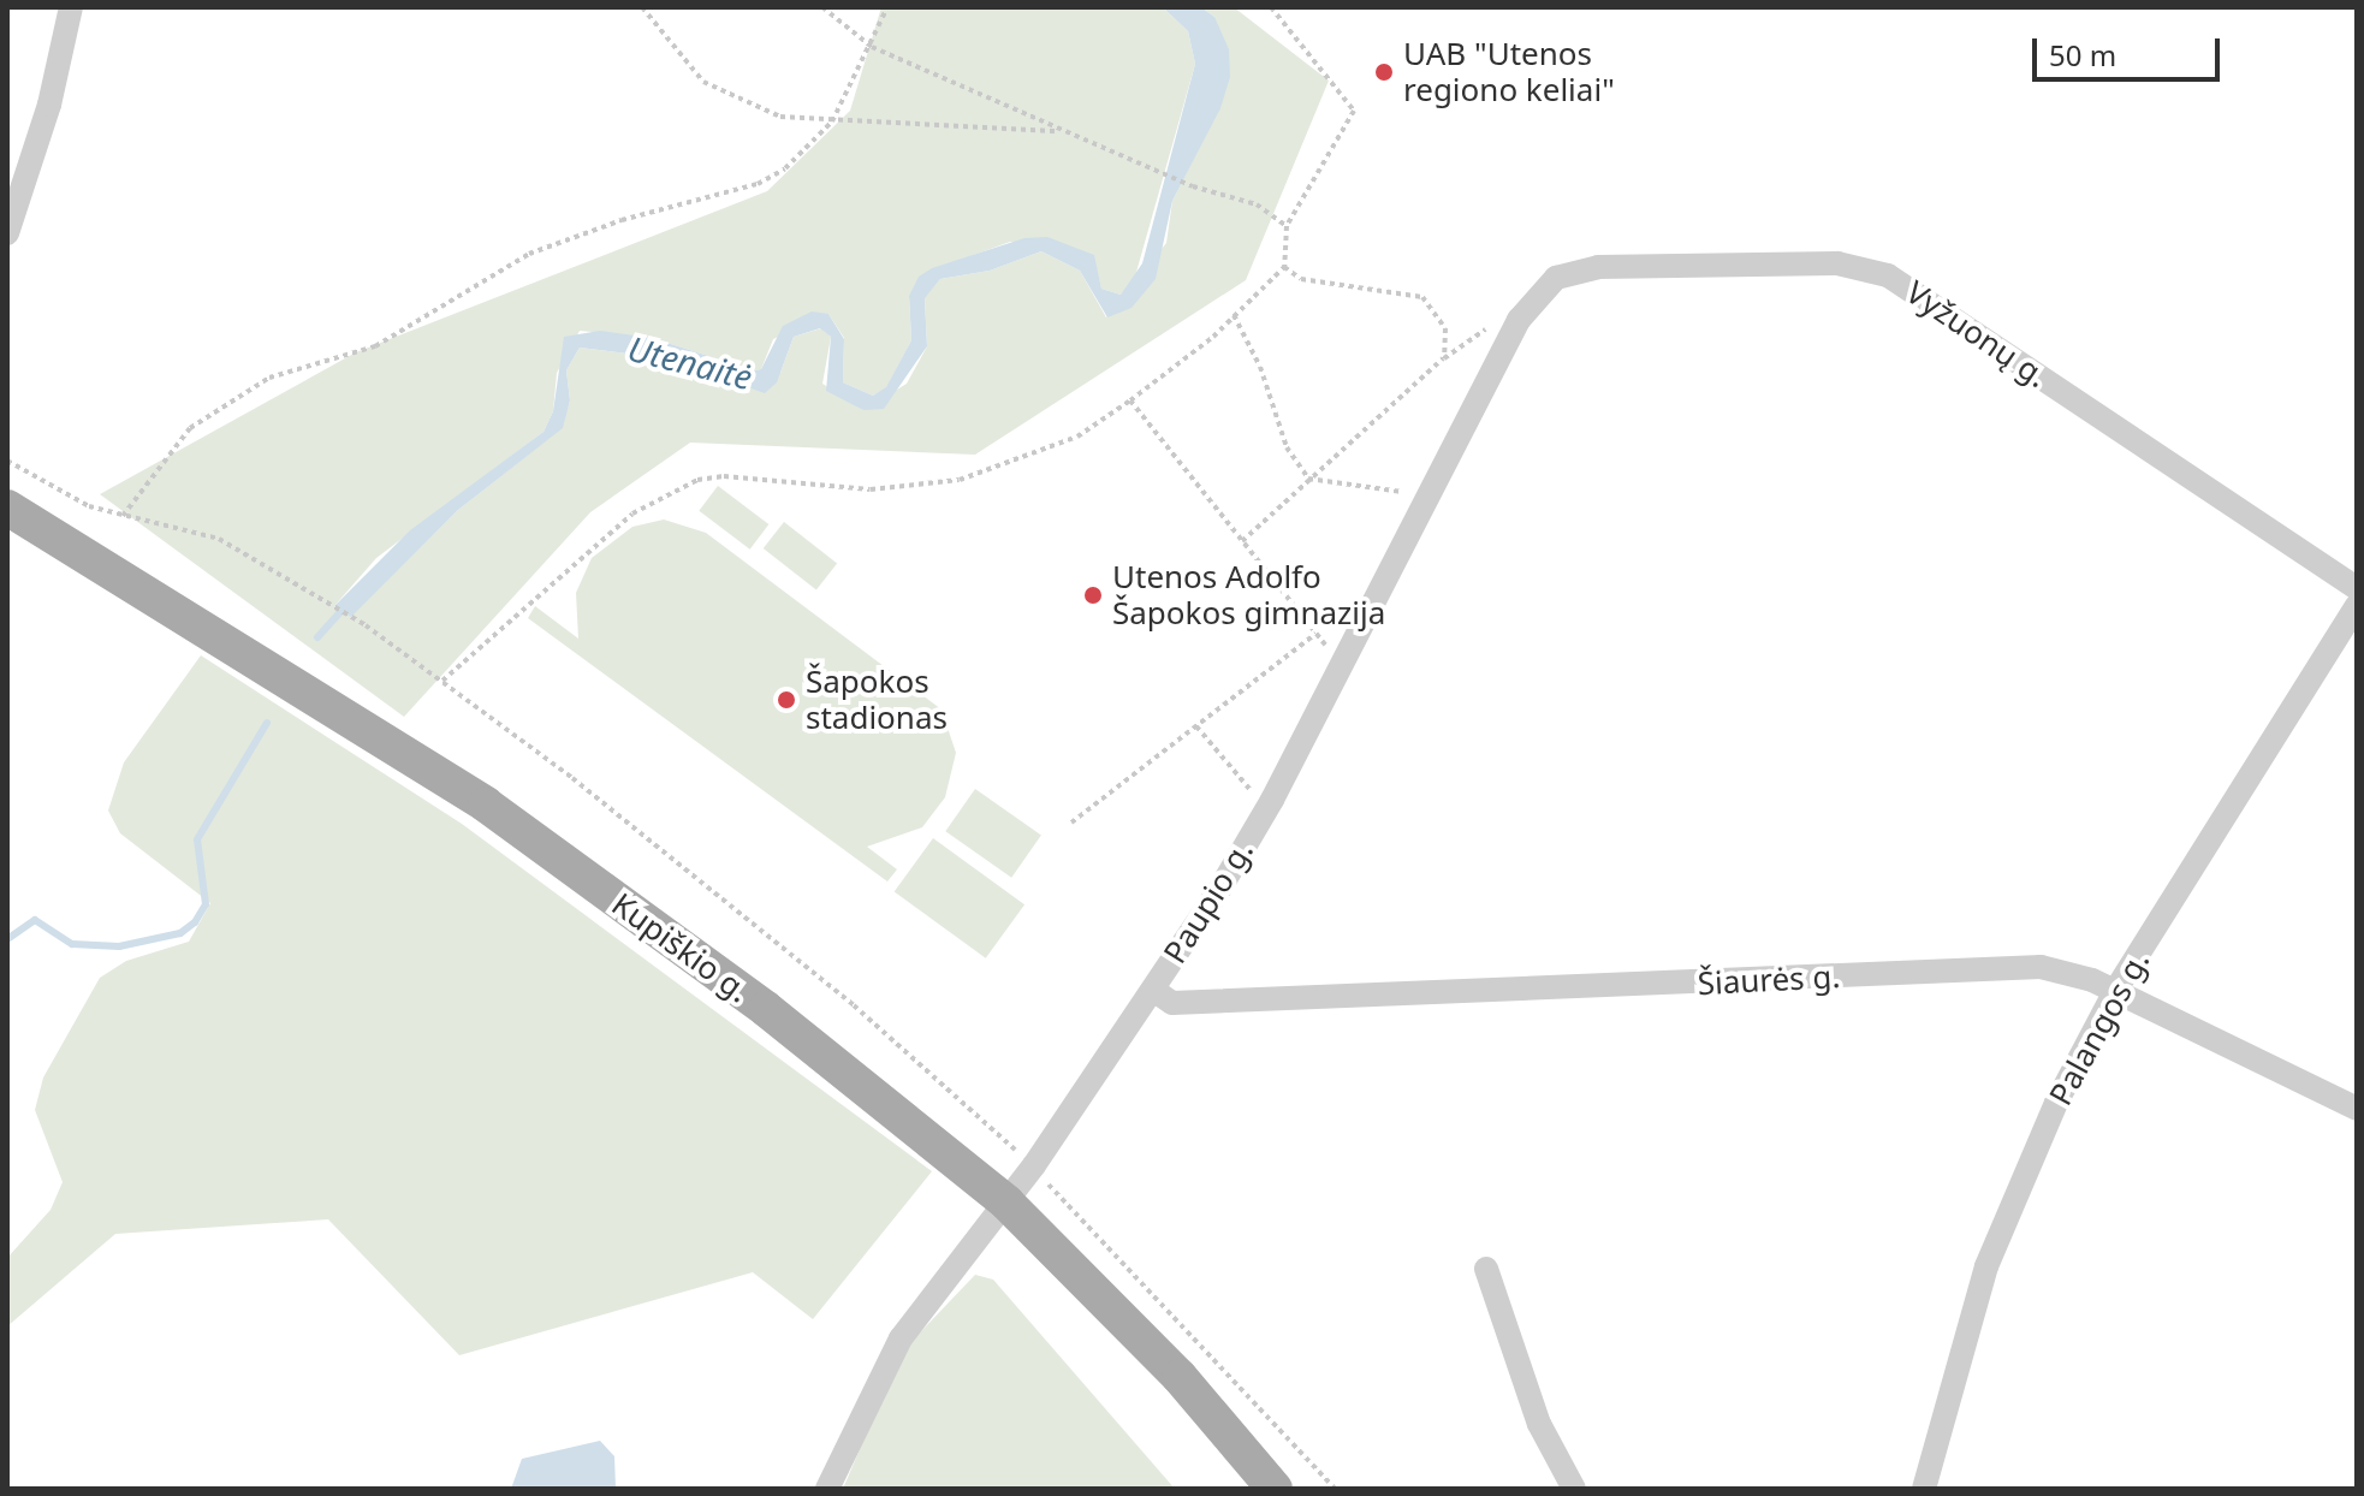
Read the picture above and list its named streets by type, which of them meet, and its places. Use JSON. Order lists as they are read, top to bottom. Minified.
{"streets":{"main road":["Kupiškio g."],"street":["Vyžuonų g.","Paupio g.","Šiaurės g.","Palangos g."]},"crossings":[["Vyžuonų g.","Paupio g."],["Paupio g.","Kupiškio g."],["Paupio g.","Šiaurės g."],["Šiaurės g.","Palangos g."]],"water":["Utenaitė"],"places":["UAB \"Utenos regiono keliai\"","Utenos Adolfo Šapokos gimnazija","Šapokos stadionas"],"scale_bar":"50 m"}
